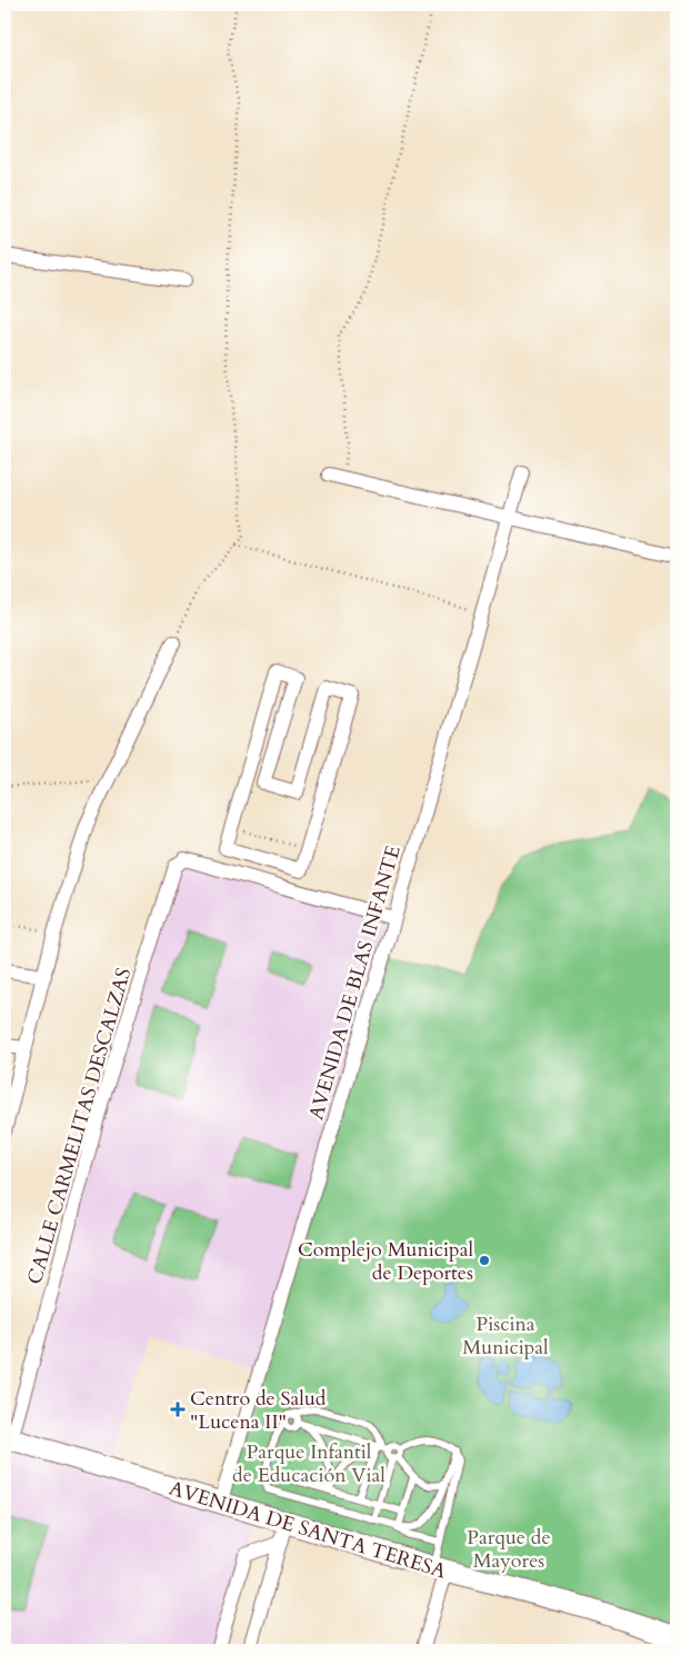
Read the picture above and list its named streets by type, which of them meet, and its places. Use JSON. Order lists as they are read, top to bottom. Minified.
{"streets":{"street":["AVENIDA DE BLAS INFANTE","CALLE CARMELITAS DESCALZAS","AVENIDA DE SANTA TERESA"]},"crossings":[["AVENIDA DE BLAS INFANTE","CALLE CARMELITAS DESCALZAS"],["AVENIDA DE BLAS INFANTE","AVENIDA DE SANTA TERESA"],["CALLE CARMELITAS DESCALZAS","AVENIDA DE SANTA TERESA"]],"parks":["Piscina Municipal","Parque Infantil de Educación Vial","Parque de Mayores"],"places":{"other":["Complejo Municipal de Deportes"],"health":["Centro de Salud \"Lucena II\""]}}
